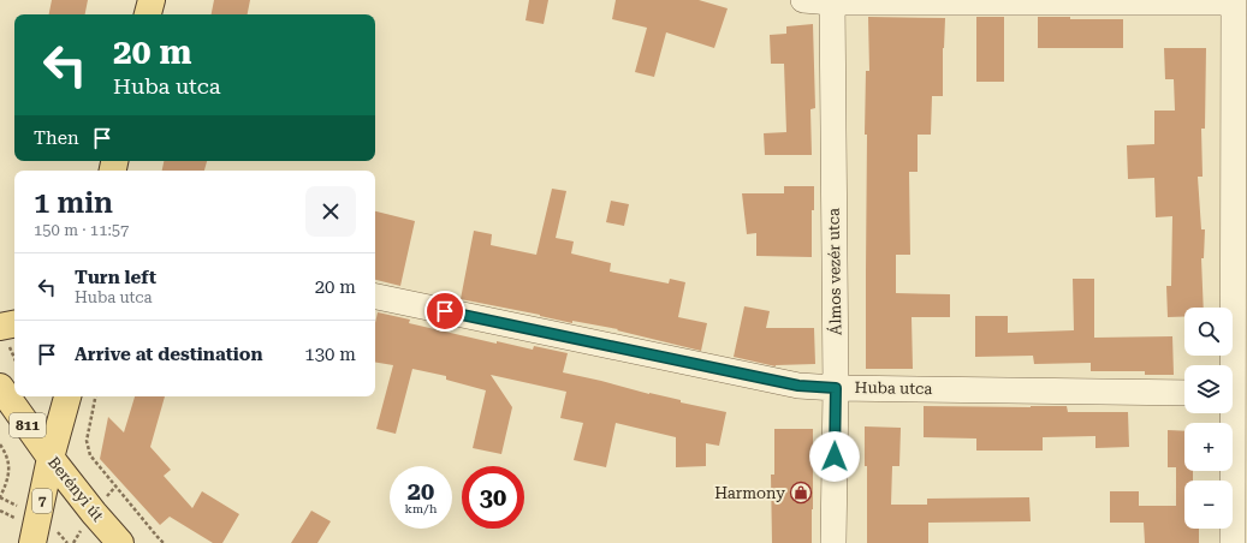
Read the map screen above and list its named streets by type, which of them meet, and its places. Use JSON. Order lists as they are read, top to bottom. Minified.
{"streets":{"main road":["811","Berényi út","7"],"street":["Álmos vezér utca","Huba utca"]},"crossings":[["Álmos vezér utca","Huba utca"],["Berényi út","7"]],"places":{"shop":["Harmony"]},"page":{"turn":["20 m","Huba utca"],"then":"Then","heading":["1 min","150 m · 11:57"],"list":[{"name":"Turn left","note":"Huba utca","value":"20 m"},{"name":"Arrive at destination","value":"130 m"}],"map_buttons":["+","−"],"speed":"20 km/h","limit":"30"}}
